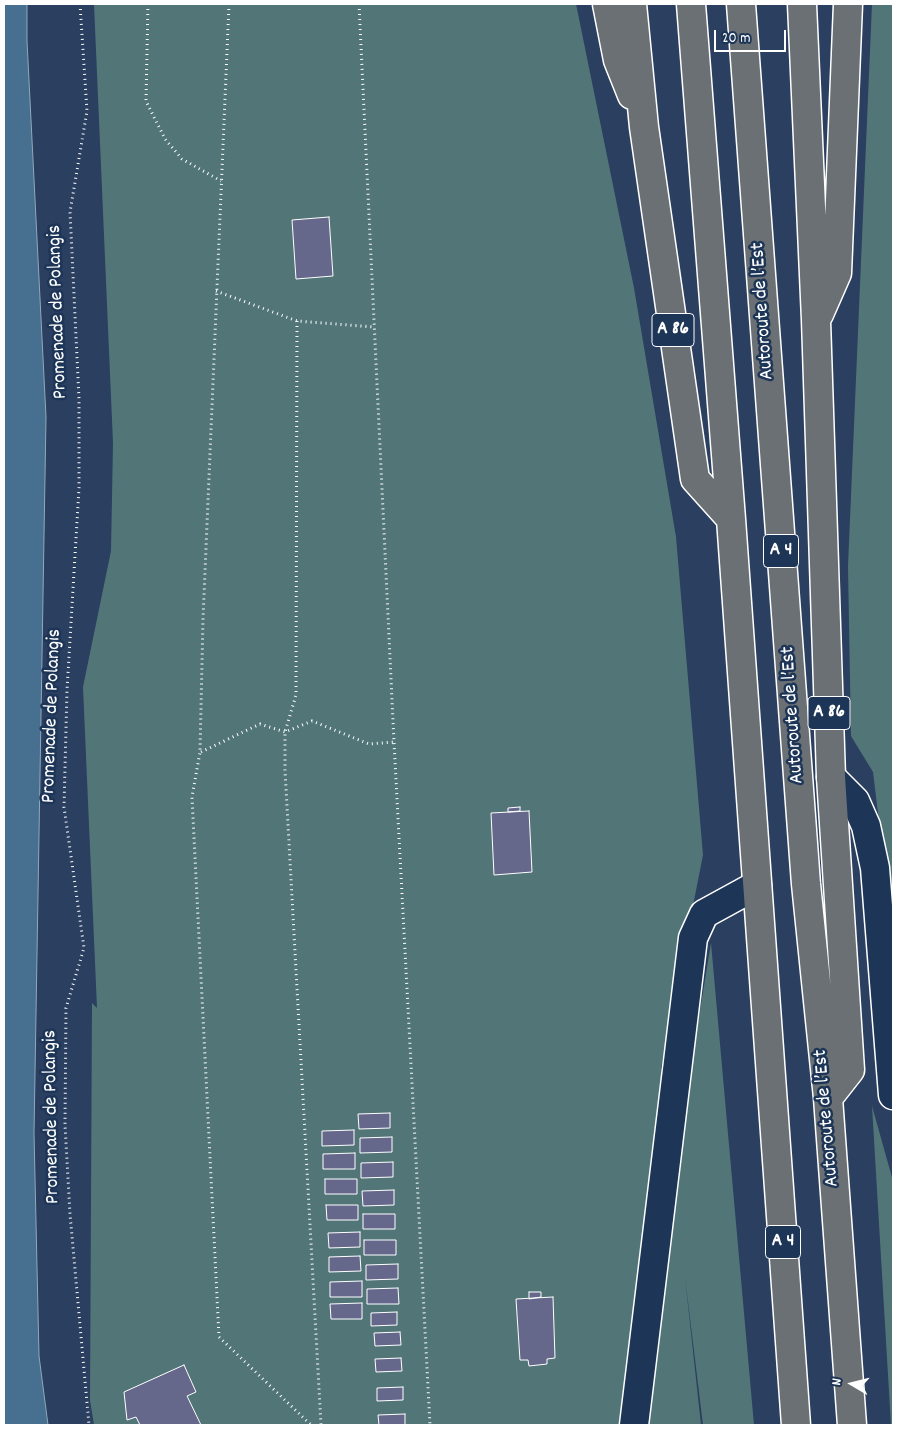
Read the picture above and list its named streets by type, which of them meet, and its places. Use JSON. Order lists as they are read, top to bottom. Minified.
{"streets":{"highway":["Autoroute de l’Est","A 86","A 4"],"path":["Promenade de Polangis"]},"crossings":[["Autoroute de l’Est","A 86"],["A 86","A 4"]],"scale_bar":"20 m","north":"left"}
